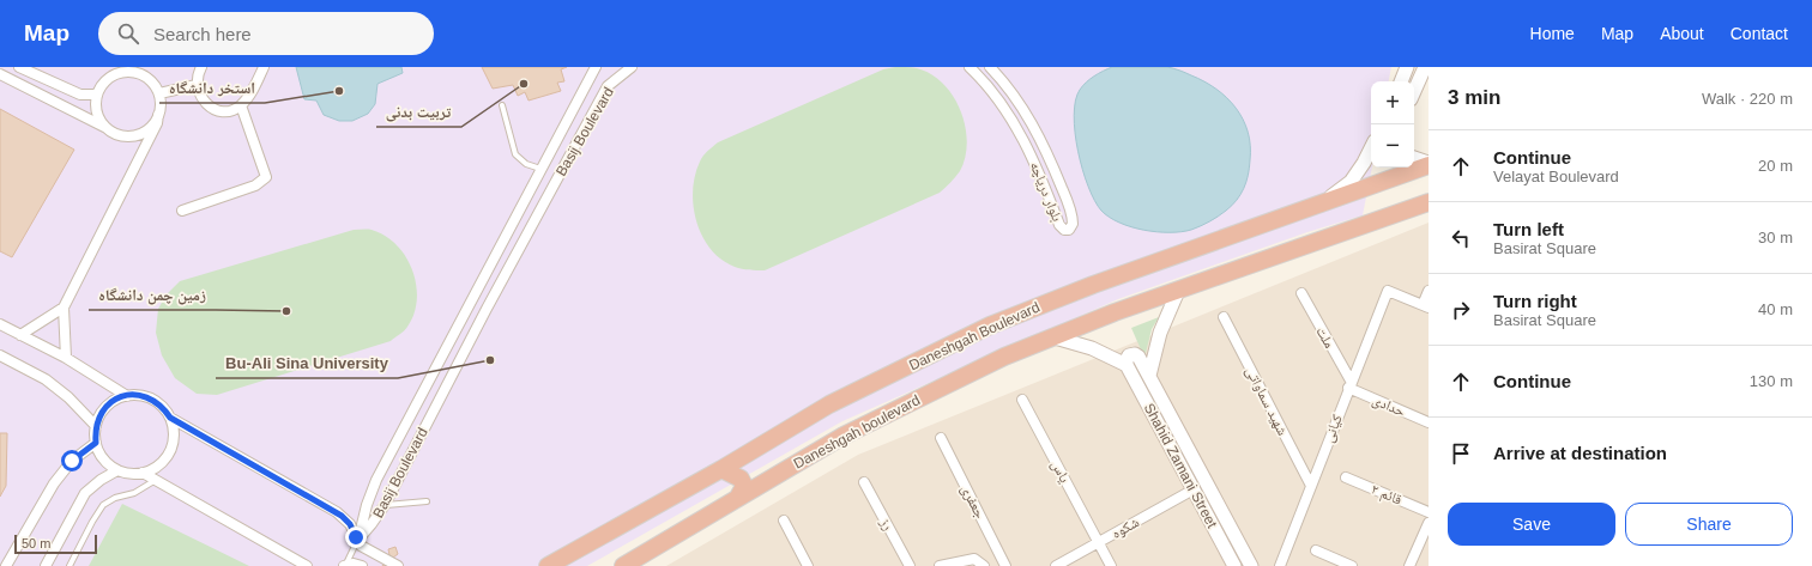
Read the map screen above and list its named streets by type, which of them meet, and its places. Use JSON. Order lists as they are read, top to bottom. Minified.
{"streets":{"highway":["Daneshgah Boulevard","Daneshgah boulevard"],"main road":["Shahid Zamani Street"],"street":["Basij Boulevard","بلوار دریاچه","ملت","شهید سماواتی","حدادی","کیانی","یاس","قائم ۲","جعفری","رز","شکوه"]},"crossings":[["ملت","حدادی"],["ملت","کیانی"],["شهید سماواتی","کیانی"],["حدادی","کیانی"],["Shahid Zamani Street","شکوه"],["یاس","شکوه"]],"places":["تربیت بدنی","استخر دانشگاه","زمین چمن دانشگاه","Bu-Ali Sina University"],"scale_bar":"50 m","page":{"header":"Map","search":"Search here","nav":["Home","Map","About","Contact"],"heading":["3 min","Walk · 220 m"],"map_buttons":["+","−"],"list":[["Continue","Velayat Boulevard","20 m"],["Turn left","Basirat Square","30 m"],["Turn right","Basirat Square","40 m"],["Continue","130 m"],"Arrive at destination"],"buttons":["Save","Share"],"scale":"50 m"}}
